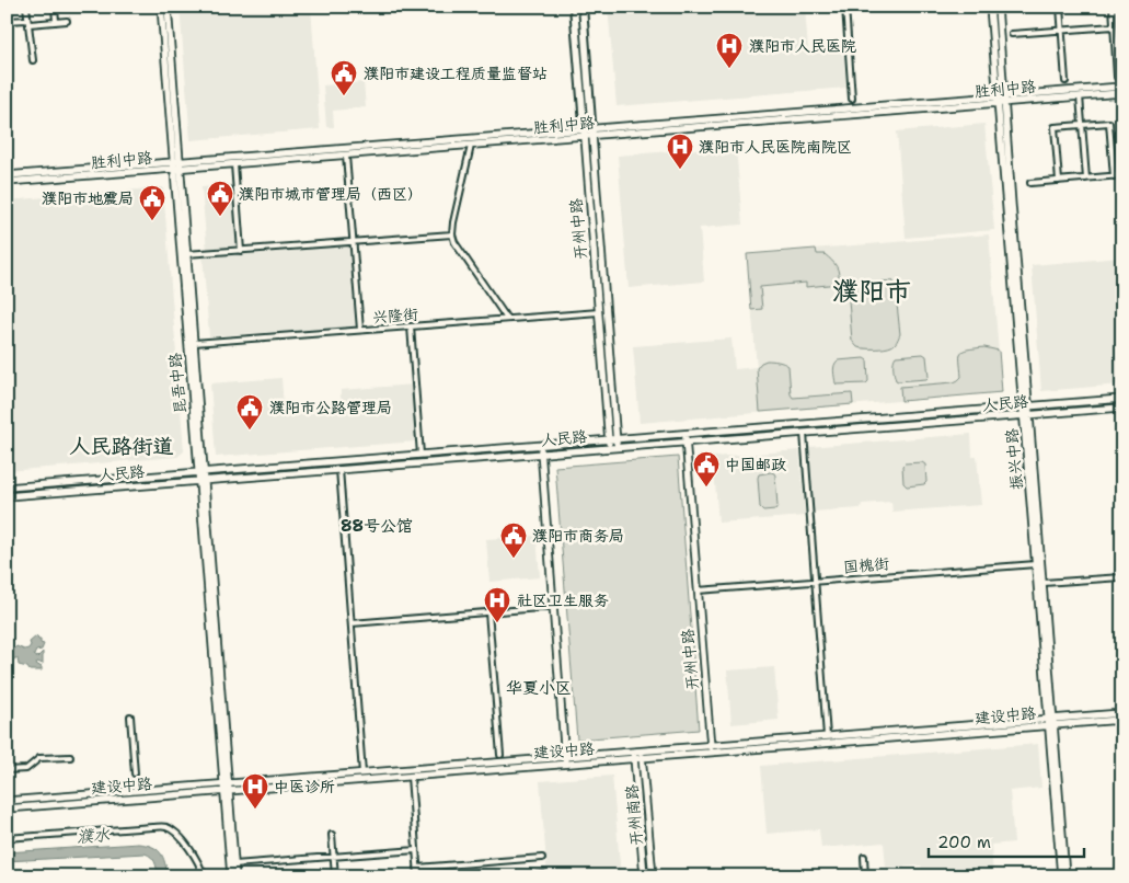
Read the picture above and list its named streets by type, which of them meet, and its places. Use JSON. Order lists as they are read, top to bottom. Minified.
{"streets":{"main road":["开州中路"],"street":["胜利中路","兴隆街","昆吾中路","人民路","振兴中路","国槐街","建设中路","开州南路"]},"crossings":[["胜利中路","开州中路"],["胜利中路","昆吾中路"],["胜利中路","振兴中路"],["开州中路","兴隆街"],["开州中路","人民路"],["开州中路","国槐街"],["开州中路","建设中路"],["兴隆街","昆吾中路"],["昆吾中路","人民路"],["昆吾中路","建设中路"],["人民路","振兴中路"],["振兴中路","国槐街"],["振兴中路","建设中路"],["建设中路","开州南路"]],"districts":["濮阳市","人民路街道","88号公馆","华夏小区"],"water":["濮水"],"places":{"hospital":["濮阳市人民医院","濮阳市人民医院南院区","社区卫生服务","中医诊所"],"public building":["濮阳市建设工程质量监督站","濮阳市城市管理局（西区）","濮阳市地震局","濮阳市公路管理局","中国邮政","濮阳市商务局"]},"scale_bar":"200 m"}
